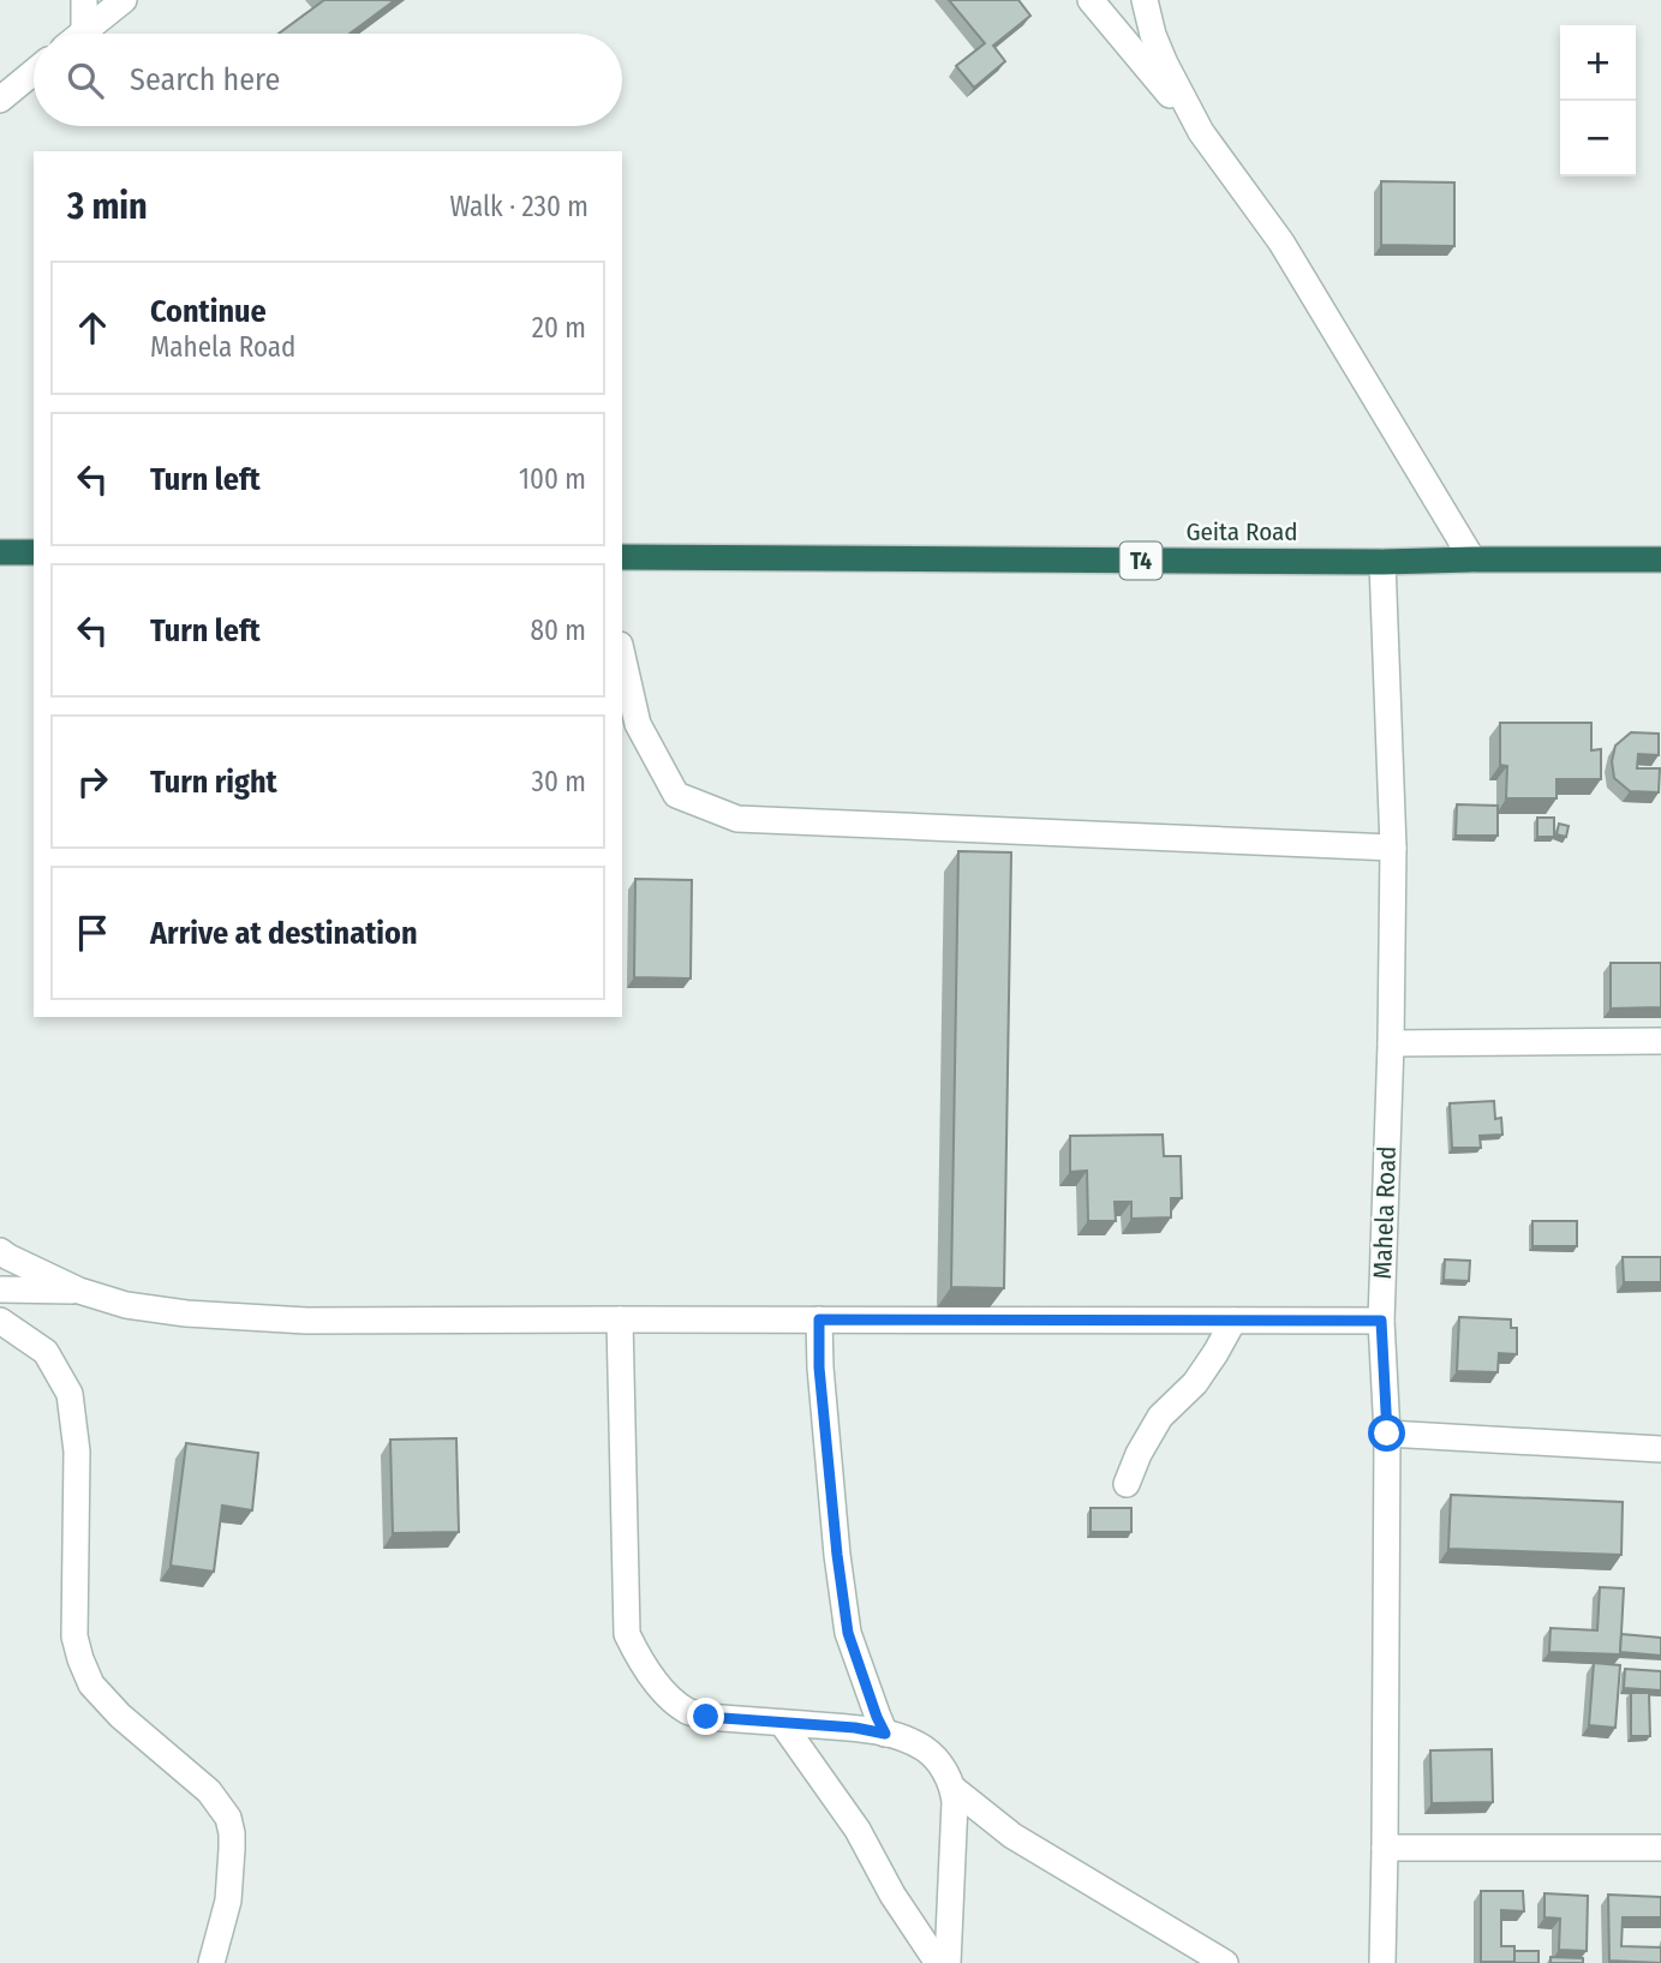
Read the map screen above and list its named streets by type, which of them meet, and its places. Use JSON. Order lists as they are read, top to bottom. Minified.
{"streets":{"highway":["Geita Road","T4"],"street":["Mahela Road"]},"crossings":[["Geita Road","Mahela Road"]],"page":{"map_buttons":["+","−"],"search":"Search here","heading":["3 min","Walk · 230 m"],"list":[["Continue","Mahela Road","20 m"],["Turn left","100 m"],["Turn left","80 m"],["Turn right","30 m"],"Arrive at destination"]}}
